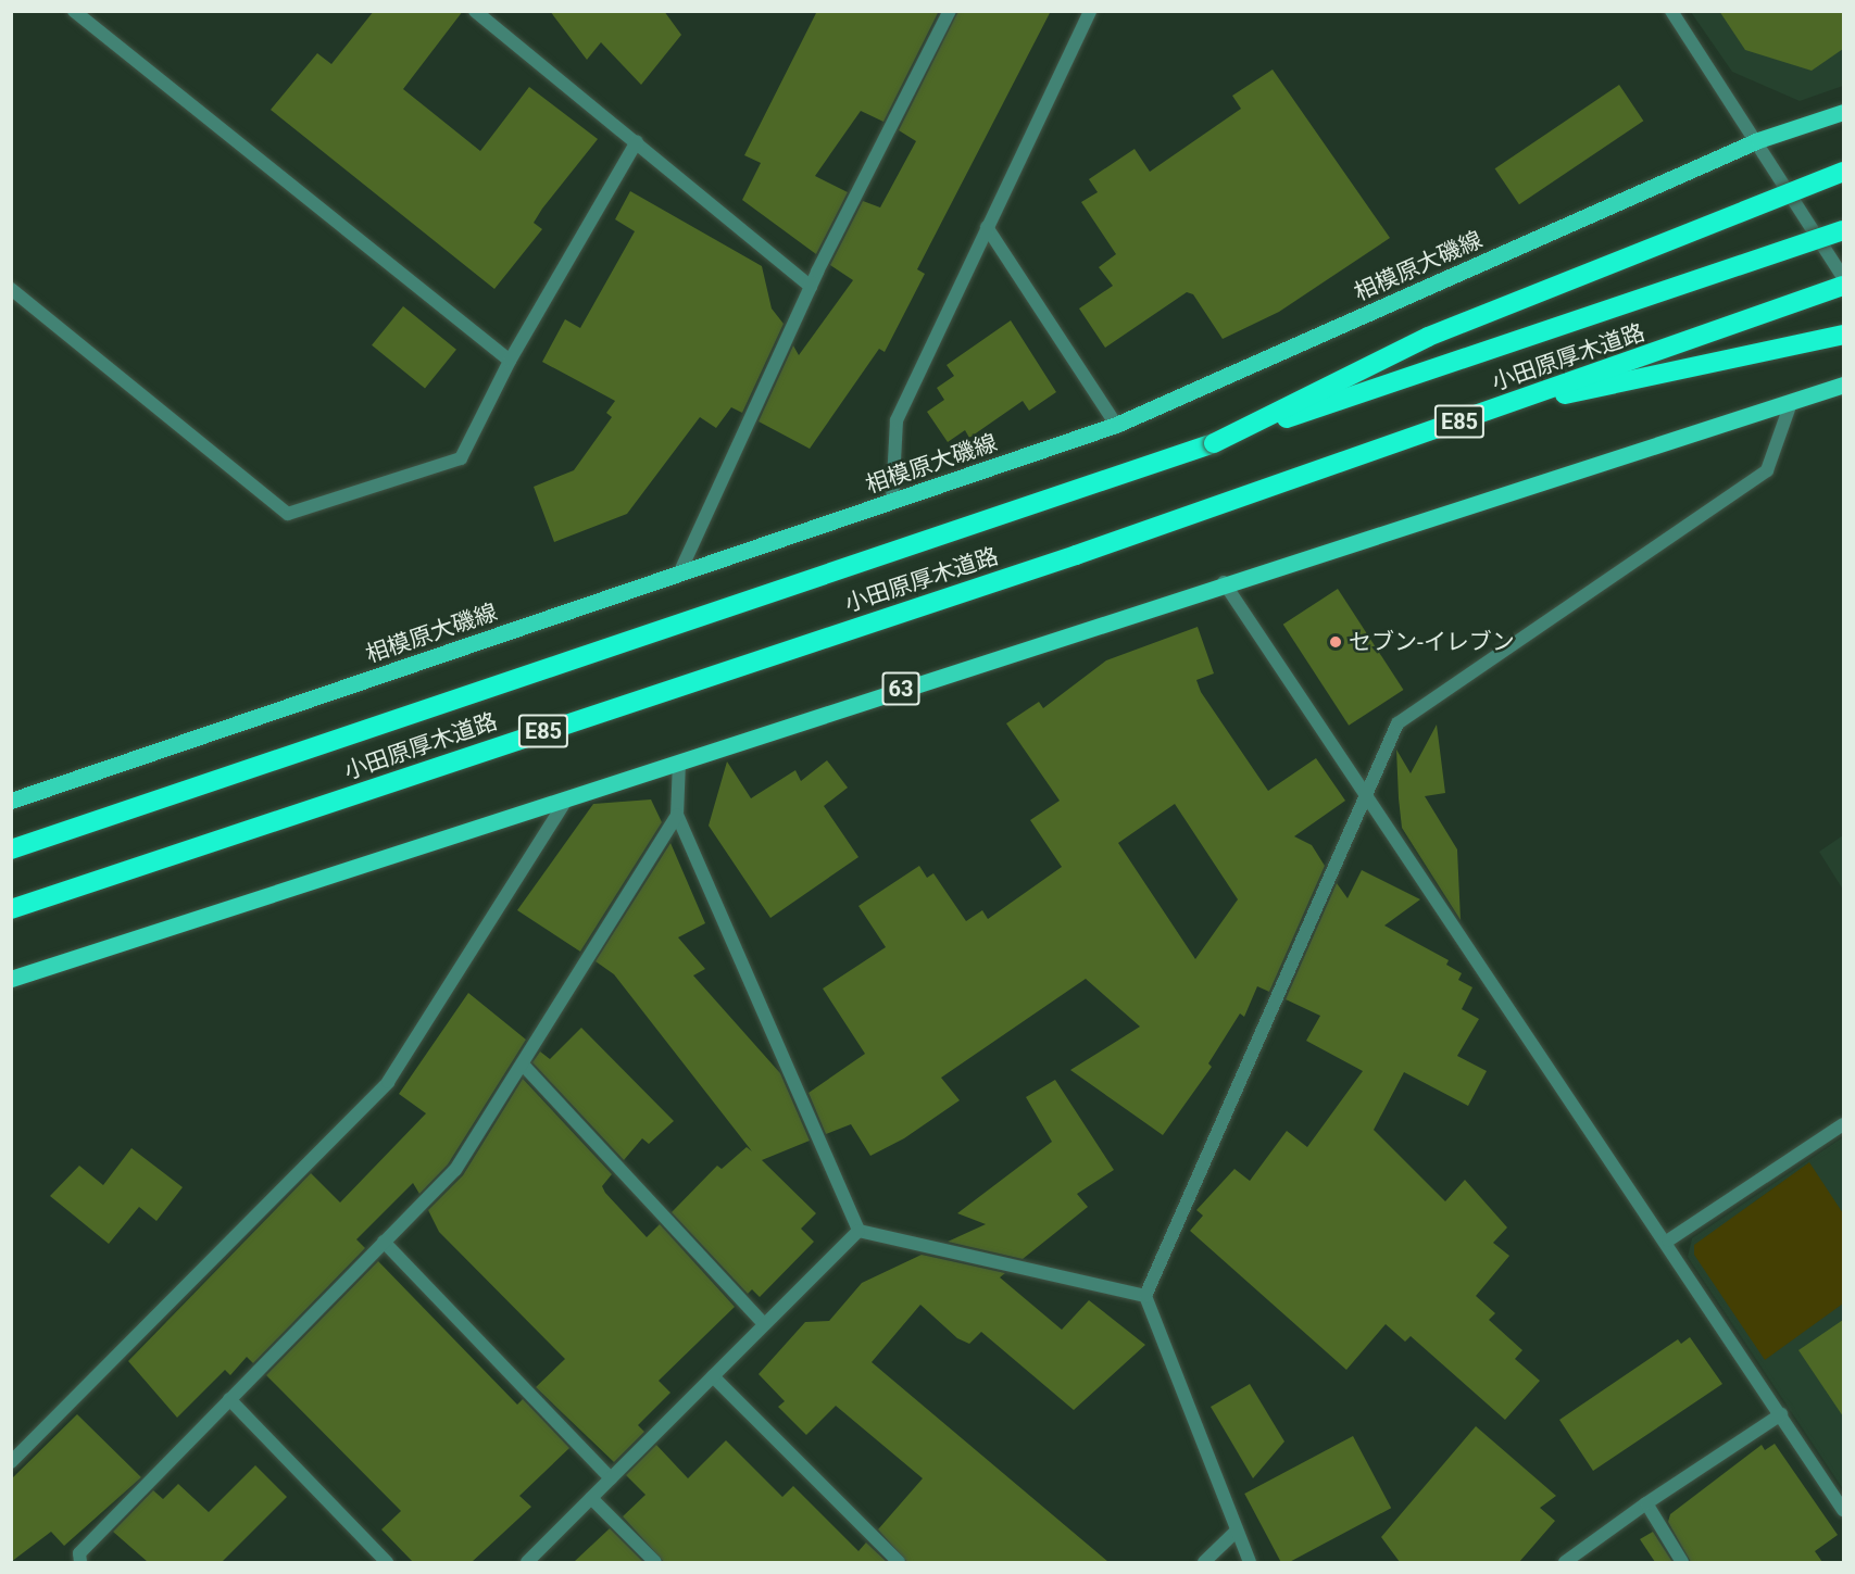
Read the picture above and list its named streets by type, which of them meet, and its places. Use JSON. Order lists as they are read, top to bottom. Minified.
{"streets":{"highway":["小田原厚木道路","E85"],"main road":["相模原大磯線","63"]},"places":["セブン-イレブン"]}
